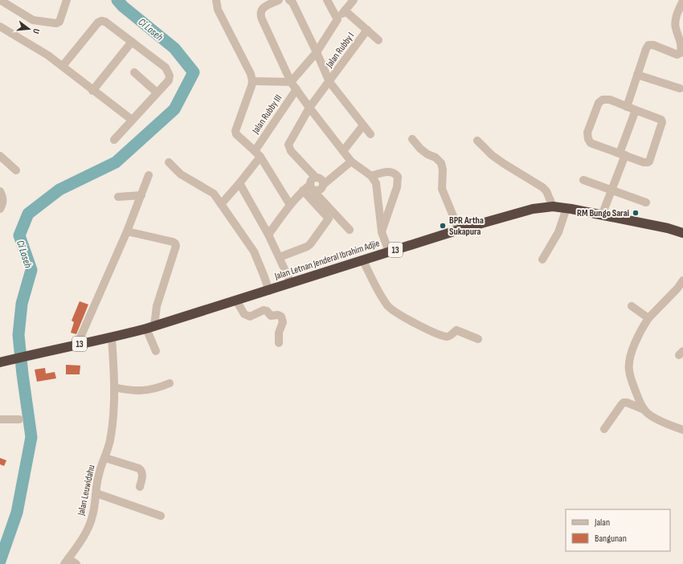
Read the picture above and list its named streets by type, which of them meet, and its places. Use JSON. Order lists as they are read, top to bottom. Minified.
{"streets":{"highway":["13","Jalan Letnan Jenderal Ibrahim Adjie"],"street":["Jalan Rubby I","Jalan Rubby III","Jalan Leuwidahu"]},"crossings":[["13","Jalan Letnan Jenderal Ibrahim Adjie"],["13","Jalan Leuwidahu"],["Jalan Letnan Jenderal Ibrahim Adjie","Jalan Leuwidahu"]],"water":["Ci Loseh"],"places":["RM Bungo Sarai","BPR Artha Sukapura"],"legend":["Jalan","Bangunan"],"north":"right"}
